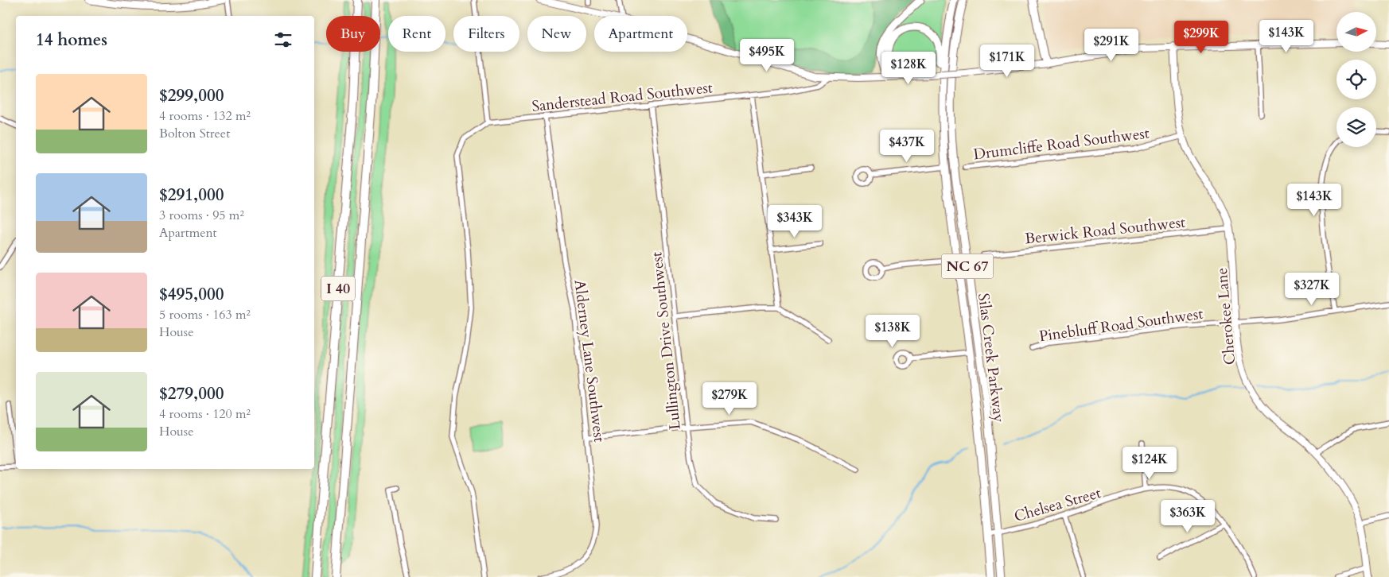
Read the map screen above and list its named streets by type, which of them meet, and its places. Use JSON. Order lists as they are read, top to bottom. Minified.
{"streets":{"highway":["I 40"],"main road":["NC 67","Silas Creek Parkway"],"street":["Sanderstead Road Southwest","Drumcliffe Road Southwest","Berwick Road Southwest","Cherokee Lane","Pinebluff Road Southwest","Lullington Drive Southwest","Alderney Lane Southwest","Chelsea Street"]},"crossings":[["Sanderstead Road Southwest","Lullington Drive Southwest"],["Sanderstead Road Southwest","Alderney Lane Southwest"],["Drumcliffe Road Southwest","Cherokee Lane"],["Berwick Road Southwest","Cherokee Lane"],["Cherokee Lane","Pinebluff Road Southwest"],["Silas Creek Parkway","Chelsea Street"]],"north":"right","page":{"chip":["Buy","Rent","Filters","New","Apartment"],"heading":"14 homes","price":["$143K","$299K","$291K","$495K","$171K","$128K","$437K","$143K","$343K","$327K","$138K","$279K","$124K","$363K"],"list":[{"name":"$299,000","note":"4 rooms · 132 m² · Bolton Street"},{"name":"$291,000","note":"3 rooms · 95 m² · Apartment"},{"name":"$495,000","note":"5 rooms · 163 m² · House"},{"name":"$279,000","note":"4 rooms · 120 m² · House"}]}}
